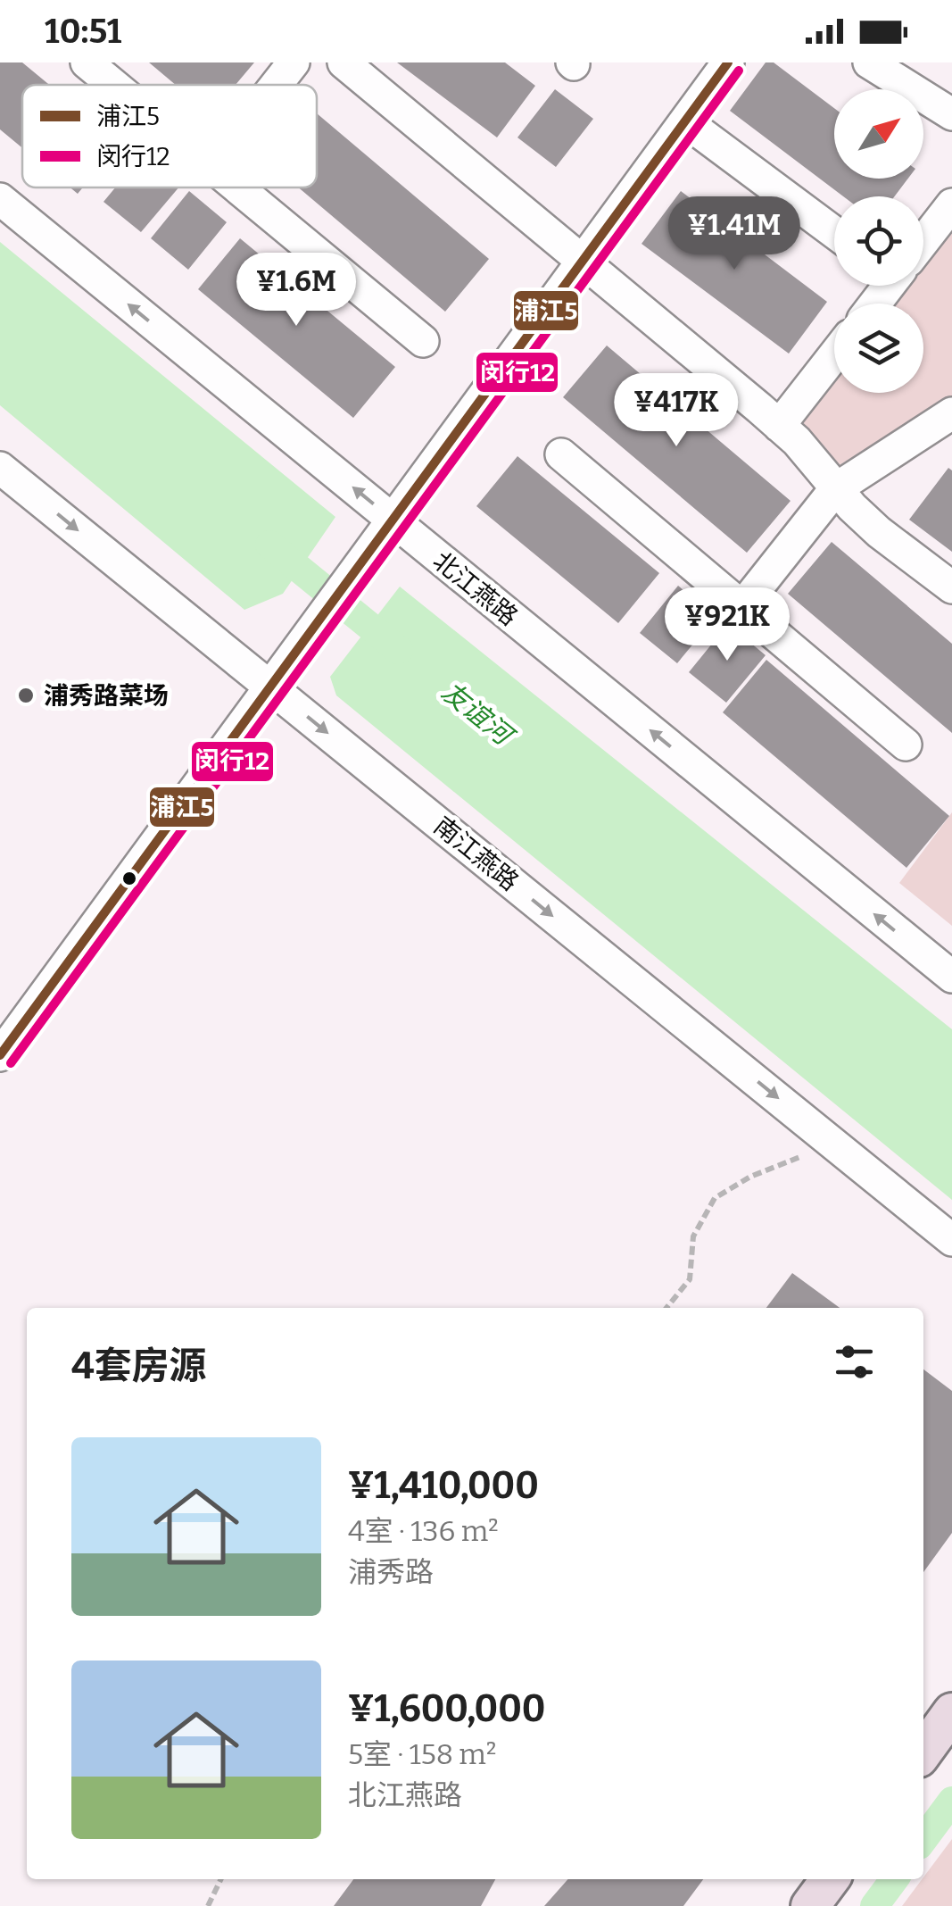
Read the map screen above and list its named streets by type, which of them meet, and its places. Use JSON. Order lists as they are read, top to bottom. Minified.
{"streets":{"street":["北江燕路","南江燕路"]},"one_way":["南江燕路"],"water":["友谊河"],"places":["浦秀路菜场"],"lines":["transit line 浦江5","transit line 闵行12"],"legend":["浦江5","闵行12"],"north":"top right","page":{"status":"10:51","price":["¥1.41M","¥1.6M","¥417K","¥921K"],"heading":"4套房源","list":[{"name":"¥1,410,000","note":"4室 · 136 m² · 浦秀路"},{"name":"¥1,600,000","note":"5室 · 158 m² · 北江燕路"}]}}
